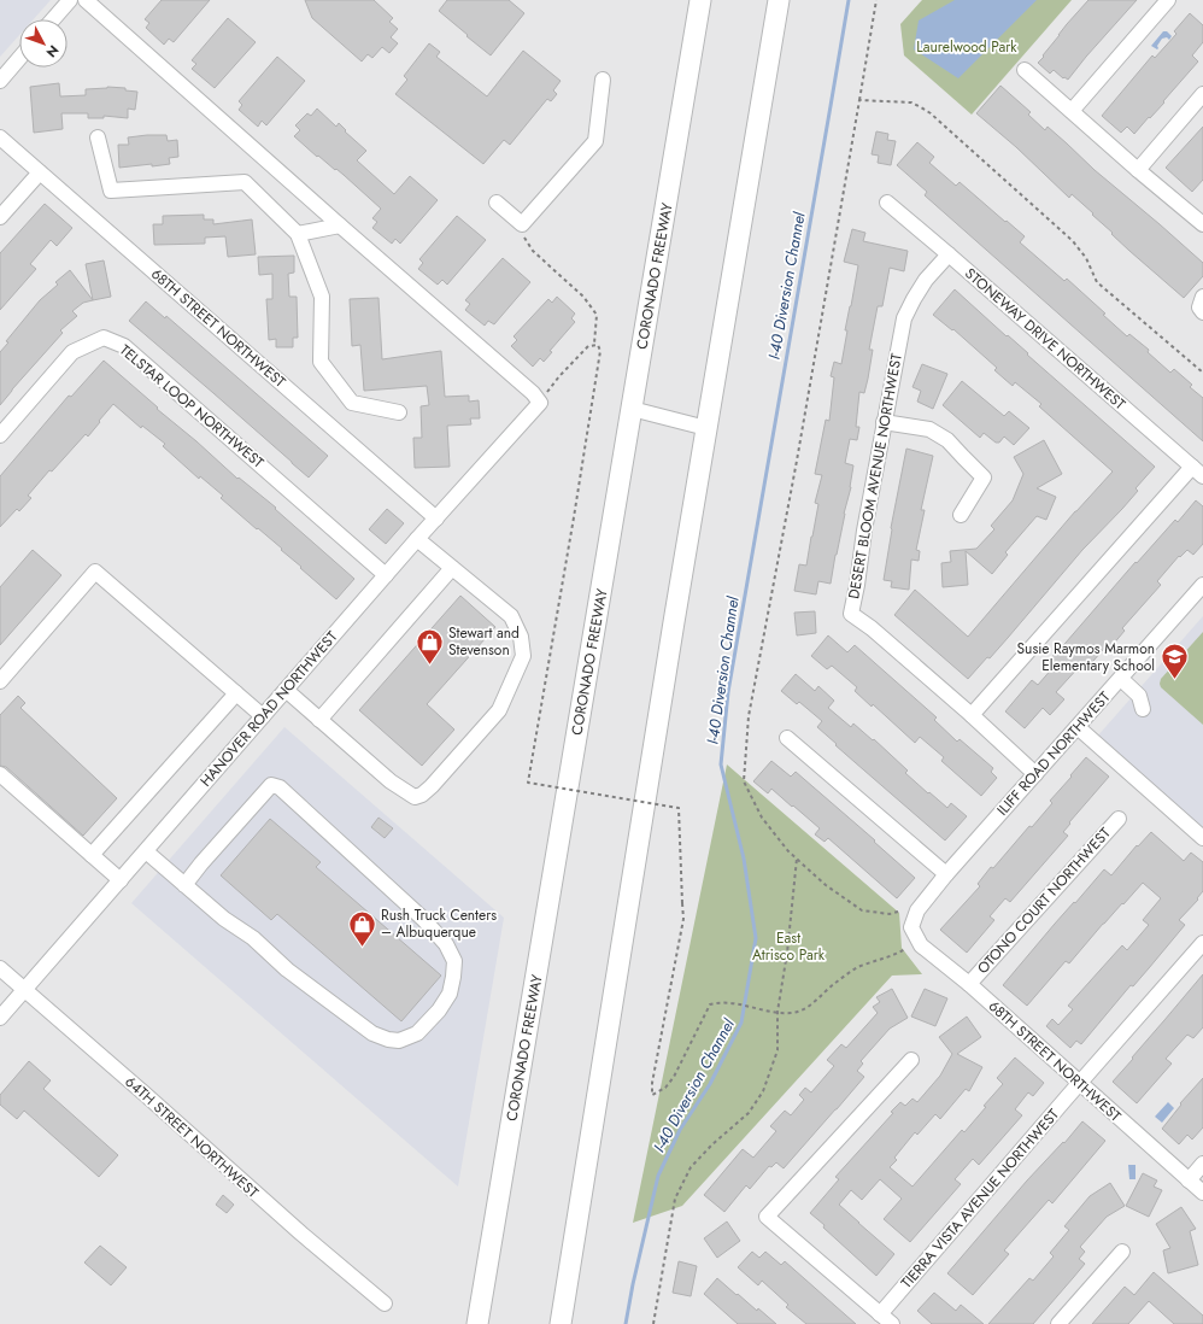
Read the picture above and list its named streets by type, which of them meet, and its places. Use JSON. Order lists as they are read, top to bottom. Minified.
{"streets":{"highway":["CORONADO FREEWAY"],"street":["68TH STREET NORTHWEST","STONEWAY DRIVE NORTHWEST","TELSTAR LOOP NORTHWEST","DESERT BLOOM AVENUE NORTHWEST","HANOVER ROAD NORTHWEST","ILIFF ROAD NORTHWEST","OTONO COURT NORTHWEST","64TH STREET NORTHWEST","TIERRA VISTA AVENUE NORTHWEST"]},"crossings":[["68TH STREET NORTHWEST","HANOVER ROAD NORTHWEST"],["68TH STREET NORTHWEST","ILIFF ROAD NORTHWEST"],["68TH STREET NORTHWEST","OTONO COURT NORTHWEST"],["68TH STREET NORTHWEST","TIERRA VISTA AVENUE NORTHWEST"],["STONEWAY DRIVE NORTHWEST","DESERT BLOOM AVENUE NORTHWEST"],["TELSTAR LOOP NORTHWEST","HANOVER ROAD NORTHWEST"],["HANOVER ROAD NORTHWEST","64TH STREET NORTHWEST"]],"water":["I-40 Diversion Channel"],"parks":["Laurelwood Park","East Atrisco Park"],"places":{"shop":["Stewart and Stevenson","Rush Truck Centers – Albuquerque"],"school or university":["Susie Raymos Marmon Elementary School"]},"north":"bottom right"}
